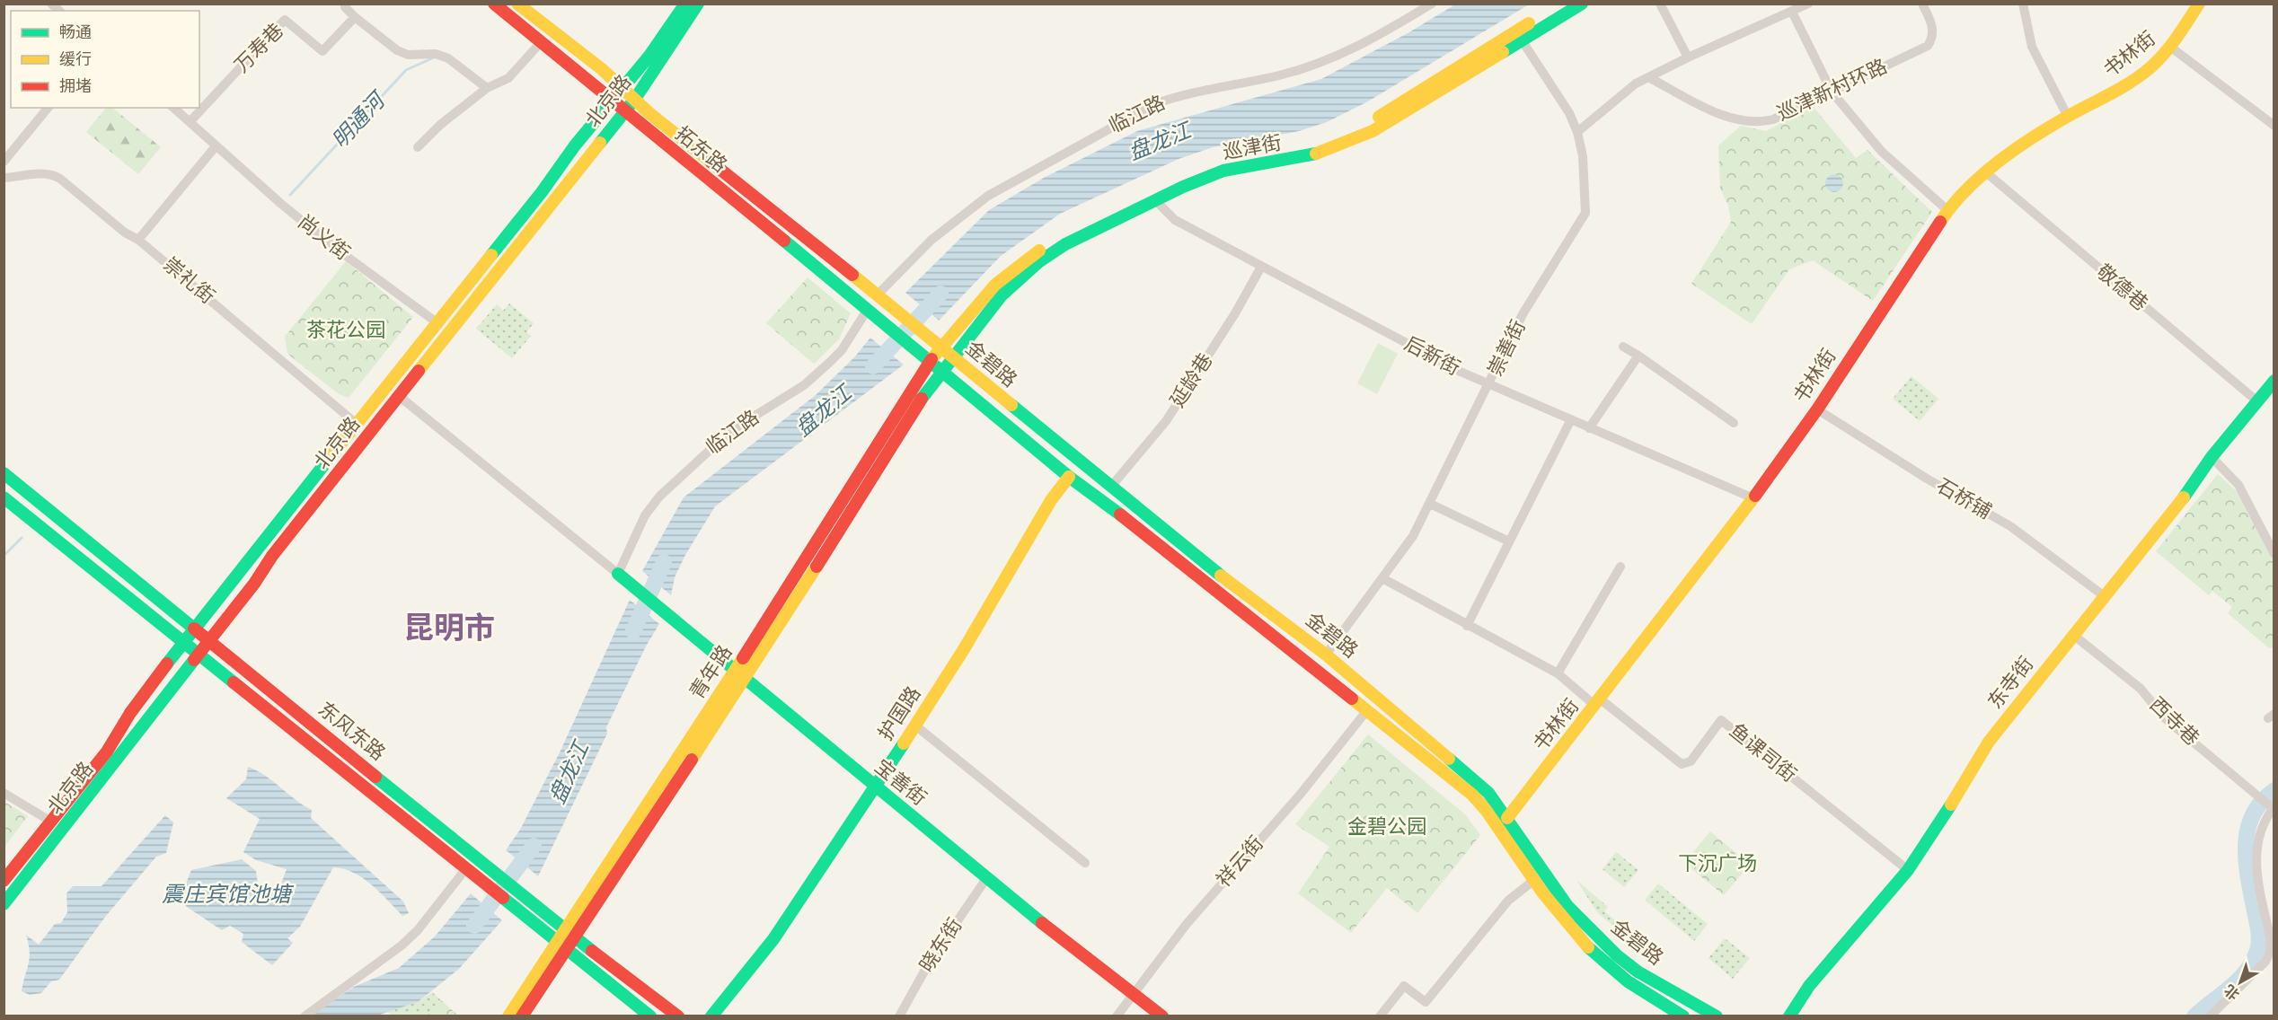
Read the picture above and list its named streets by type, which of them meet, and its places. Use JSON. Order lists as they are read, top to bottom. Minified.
{"streets":{"main road":["书林街","北京路","巡津街","拓东路","金碧路","青年路","东寺街","护国路","东风东路","宝善街"],"street":["万寿巷","巡津新村环路","临江路","尚义街","崇礼街","敬德巷","崇善街","后新街","延龄巷","石桥铺","西寺巷","鱼课司街","祥云街","晓东街"]},"crossings":[["万寿巷","尚义街"],["书林街","敬德巷"],["书林街","后新街"],["书林街","金碧路"],["书林街","石桥铺"],["书林街","鱼课司街"],["北京路","拓东路"],["北京路","尚义街"],["北京路","崇礼街"],["北京路","东风东路"],["临江路","拓东路"],["临江路","宝善街"],["巡津街","崇善街"],["巡津街","后新街"],["巡津街","金碧路"],["巡津街","青年路"],["拓东路","金碧路"],["敬德巷","东寺街"],["崇善街","后新街"],["崇善街","金碧路"],["后新街","延龄巷"],["金碧路","延龄巷"],["金碧路","青年路"],["金碧路","护国路"],["金碧路","祥云街"],["石桥铺","东寺街"],["青年路","东风东路"],["青年路","宝善街"],["东寺街","西寺巷"],["东寺街","鱼课司街"],["护国路","宝善街"],["宝善街","祥云街"],["宝善街","晓东街"]],"districts":["昆明市"],"water":["明通河","盘龙江","震庄宾馆池塘"],"parks":["茶花公园","金碧公园","下沉广场"],"legend":["畅通","缓行","拥堵"],"north":"bottom left"}
